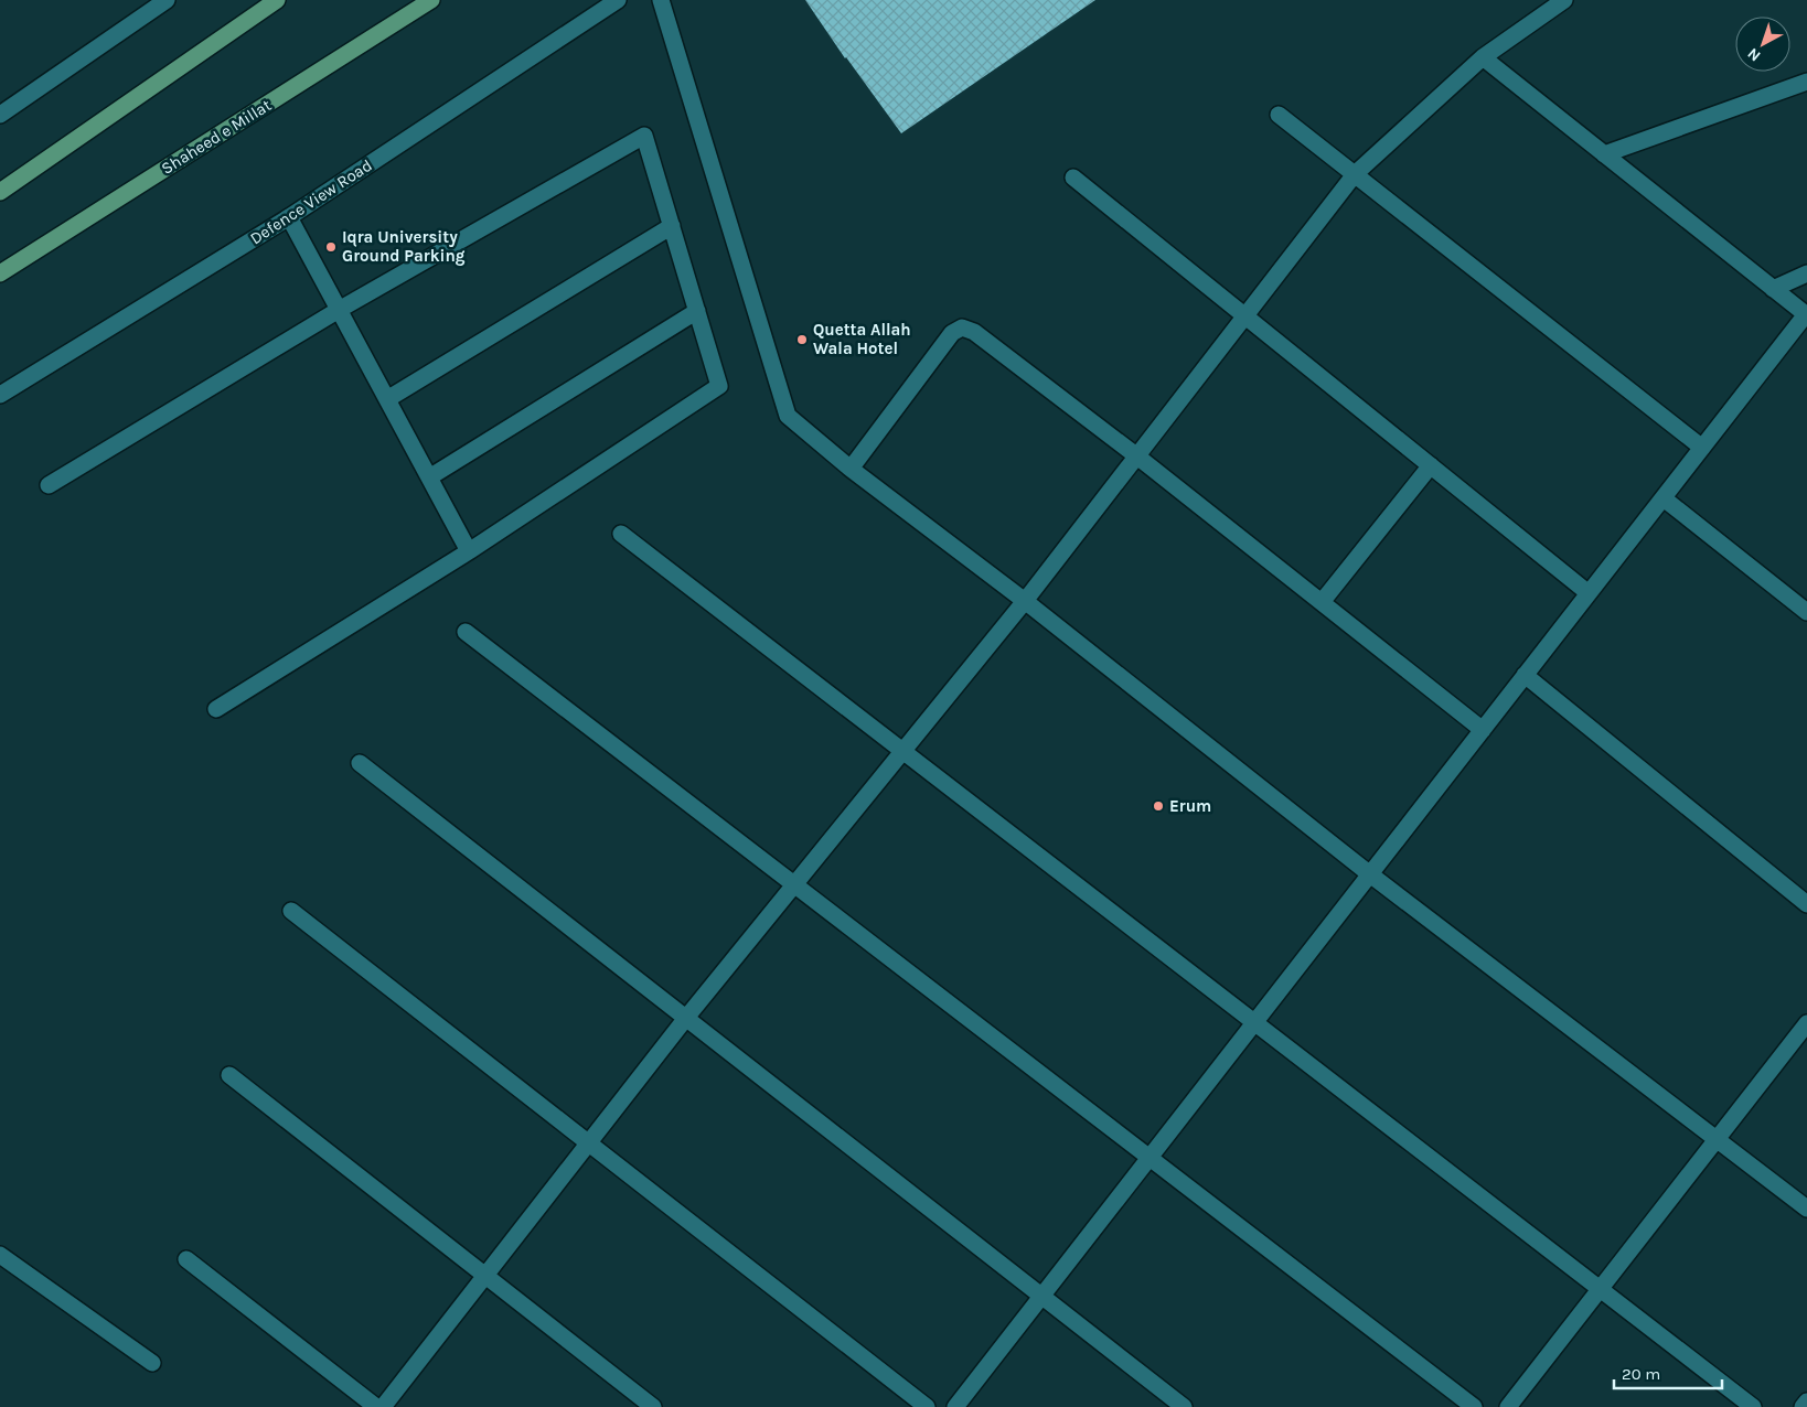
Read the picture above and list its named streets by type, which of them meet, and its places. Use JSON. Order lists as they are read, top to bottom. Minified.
{"streets":{"main road":["Shaheed e Millat"],"street":["Defence View Road"]},"places":["Iqra University Ground Parking","Quetta Allah Wala Hotel","Erum"],"scale_bar":"20 m","north":"bottom left"}
